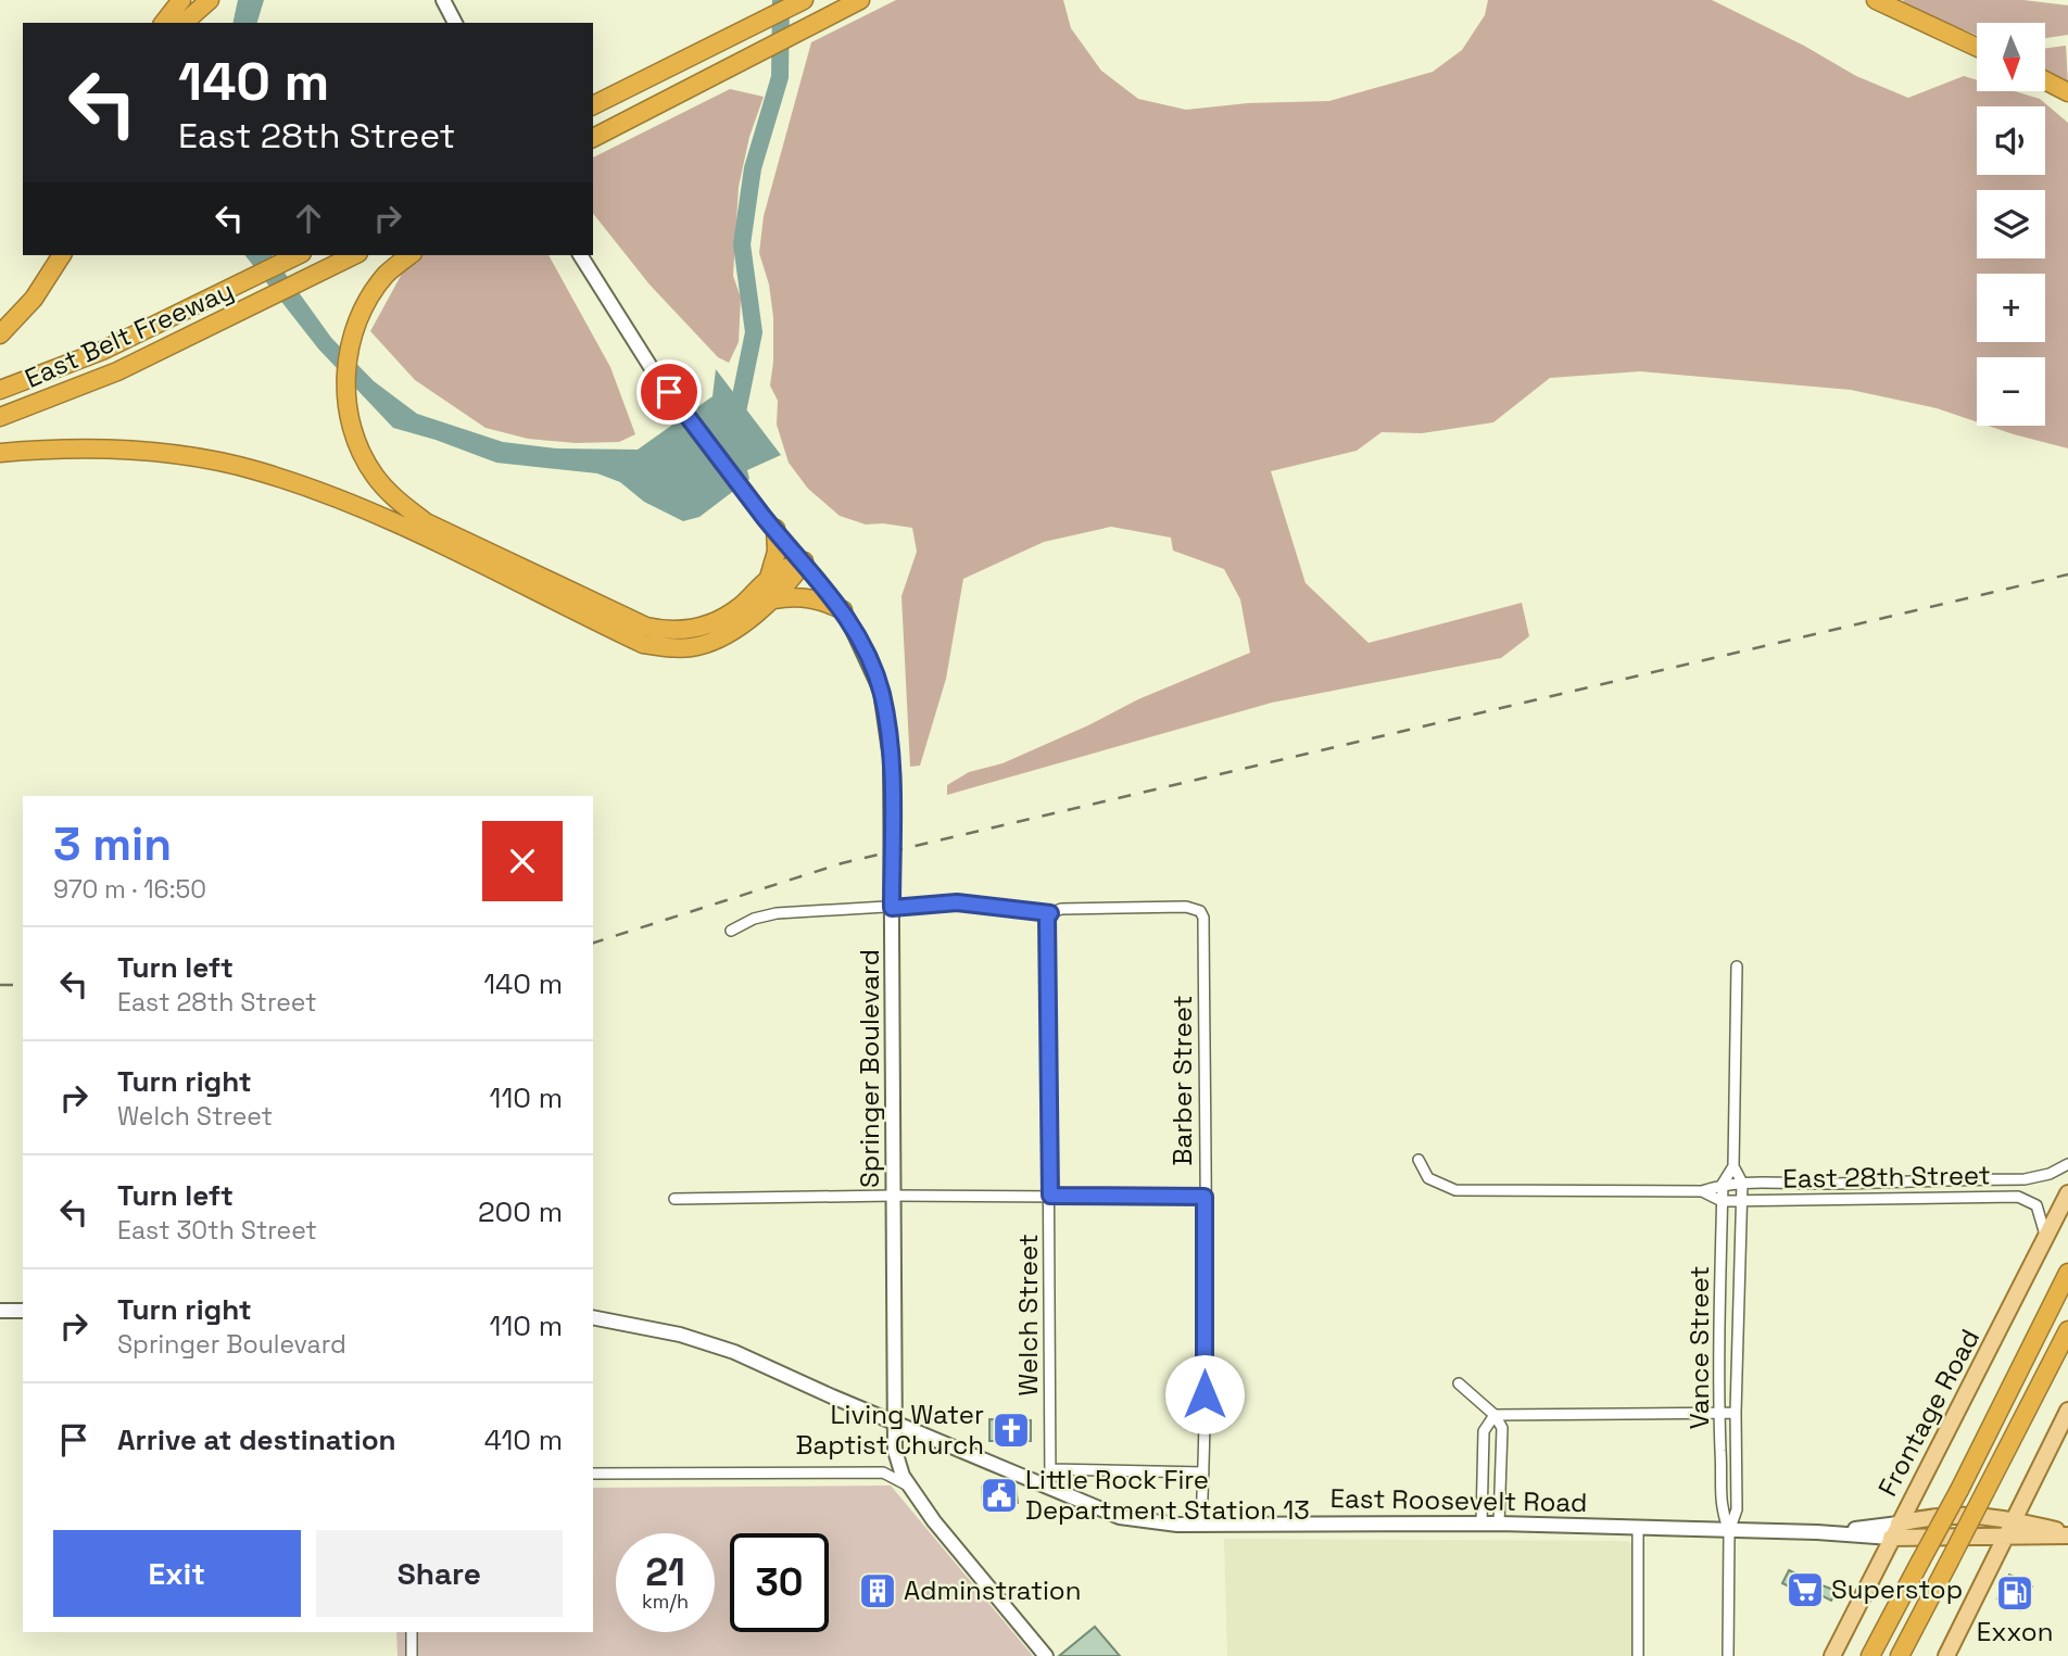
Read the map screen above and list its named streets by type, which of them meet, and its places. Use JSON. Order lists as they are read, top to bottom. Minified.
{"streets":{"highway":["East Belt Freeway"],"main road":["Springer Boulevard","Frontage Road","East Roosevelt Road"],"street":["Barber Street","East 28th Street","Welch Street","Vance Street"]},"crossings":[["Springer Boulevard","East Roosevelt Road"],["Barber Street","Welch Street"],["Barber Street","East Roosevelt Road"],["East 28th Street","Vance Street"],["East 28th Street","Frontage Road"],["Welch Street","East Roosevelt Road"],["Vance Street","East Roosevelt Road"],["Frontage Road","East Roosevelt Road"]],"places":{"church":["Living Water Baptist Church"],"public building":["Little Rock Fire Department Station 13"],"supermarket":["Superstop"],"building":["Adminstration"],"fuel station":["Exxon"]},"north":"bottom","page":{"map_buttons":["+","−"],"turn":["140 m","East 28th Street"],"heading":["3 min","970 m · 16:50"],"list":[{"name":"Turn left","note":"East 28th Street","value":"140 m"},{"name":"Turn right","note":"Welch Street","value":"110 m"},{"name":"Turn left","note":"East 30th Street","value":"200 m"},{"name":"Turn right","note":"Springer Boulevard","value":"110 m"},{"name":"Arrive at destination","value":"410 m"}],"buttons":["Exit","Share"],"speed":"21 km/h","limit":"30"}}
